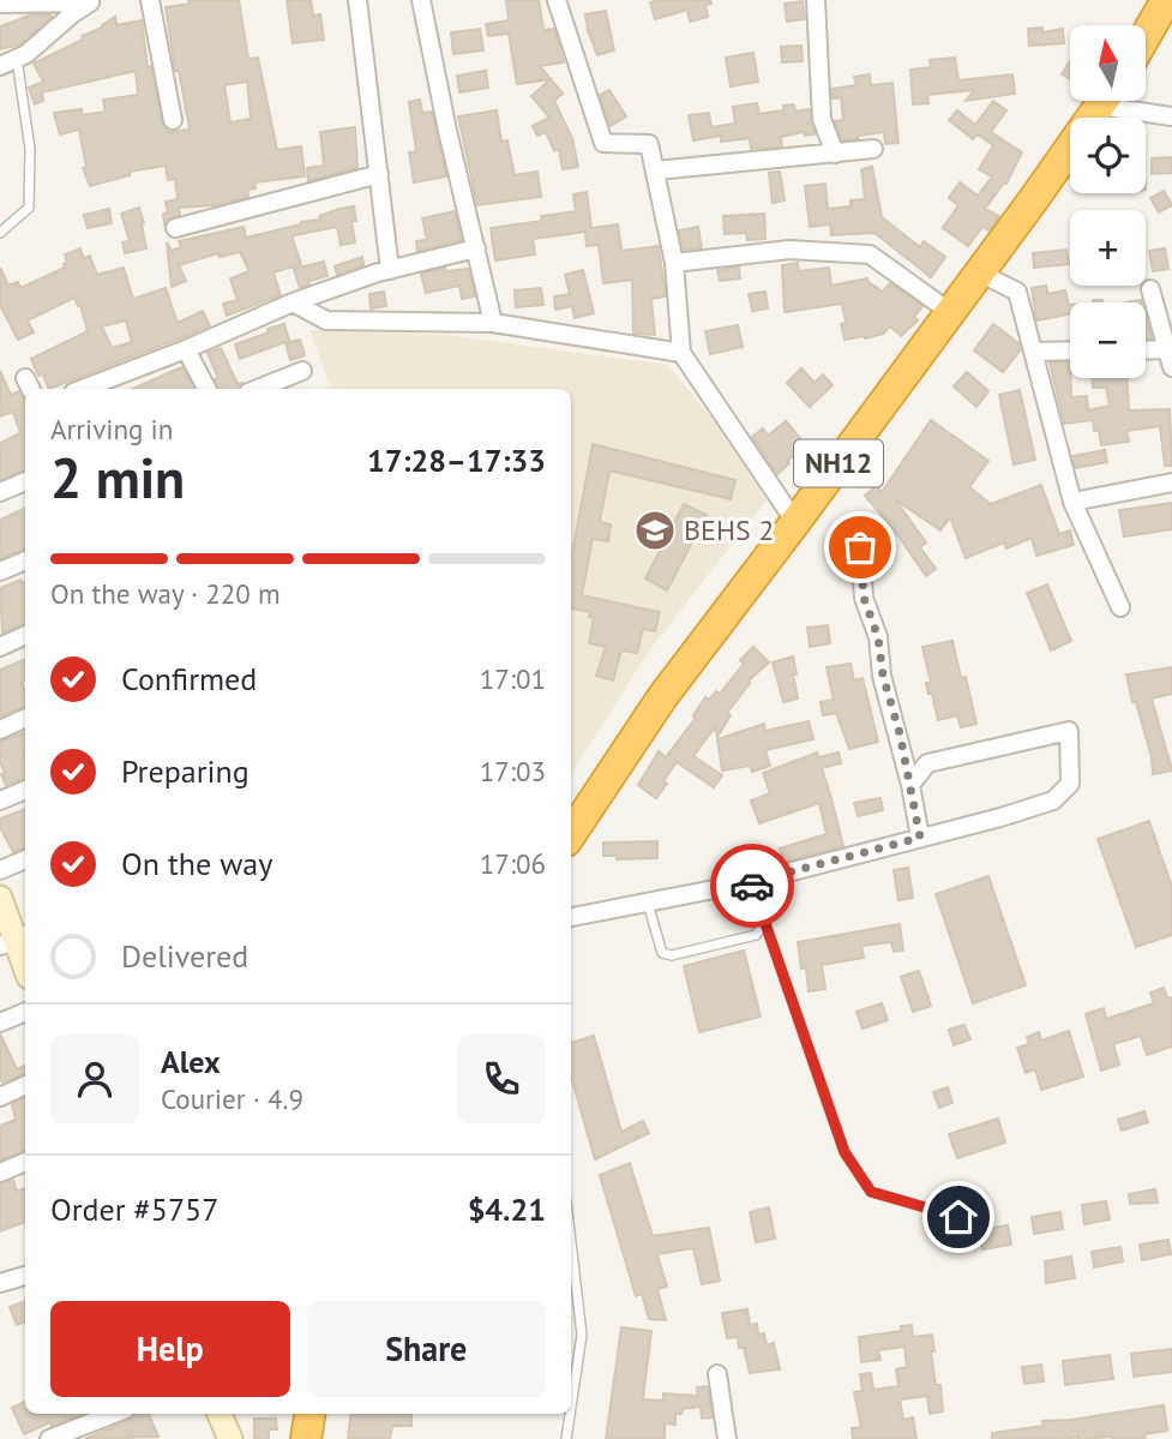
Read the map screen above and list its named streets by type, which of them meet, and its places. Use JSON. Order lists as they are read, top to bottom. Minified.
{"streets":{"highway":["NH12"]},"places":{"school or university":["BEHS 2"]},"north":"top","page":{"map_buttons":["+","−"],"heading":["2 min","Arriving in","17:28–17:33"],"panel":["Alex","Courier · 4.9","Order #5757","$4.21"],"bar":"On the way · 220 m","list":[["Confirmed","17:01"],["Preparing","17:03"],["On the way","17:06"],"Delivered"],"buttons":["Help","Share"]}}
